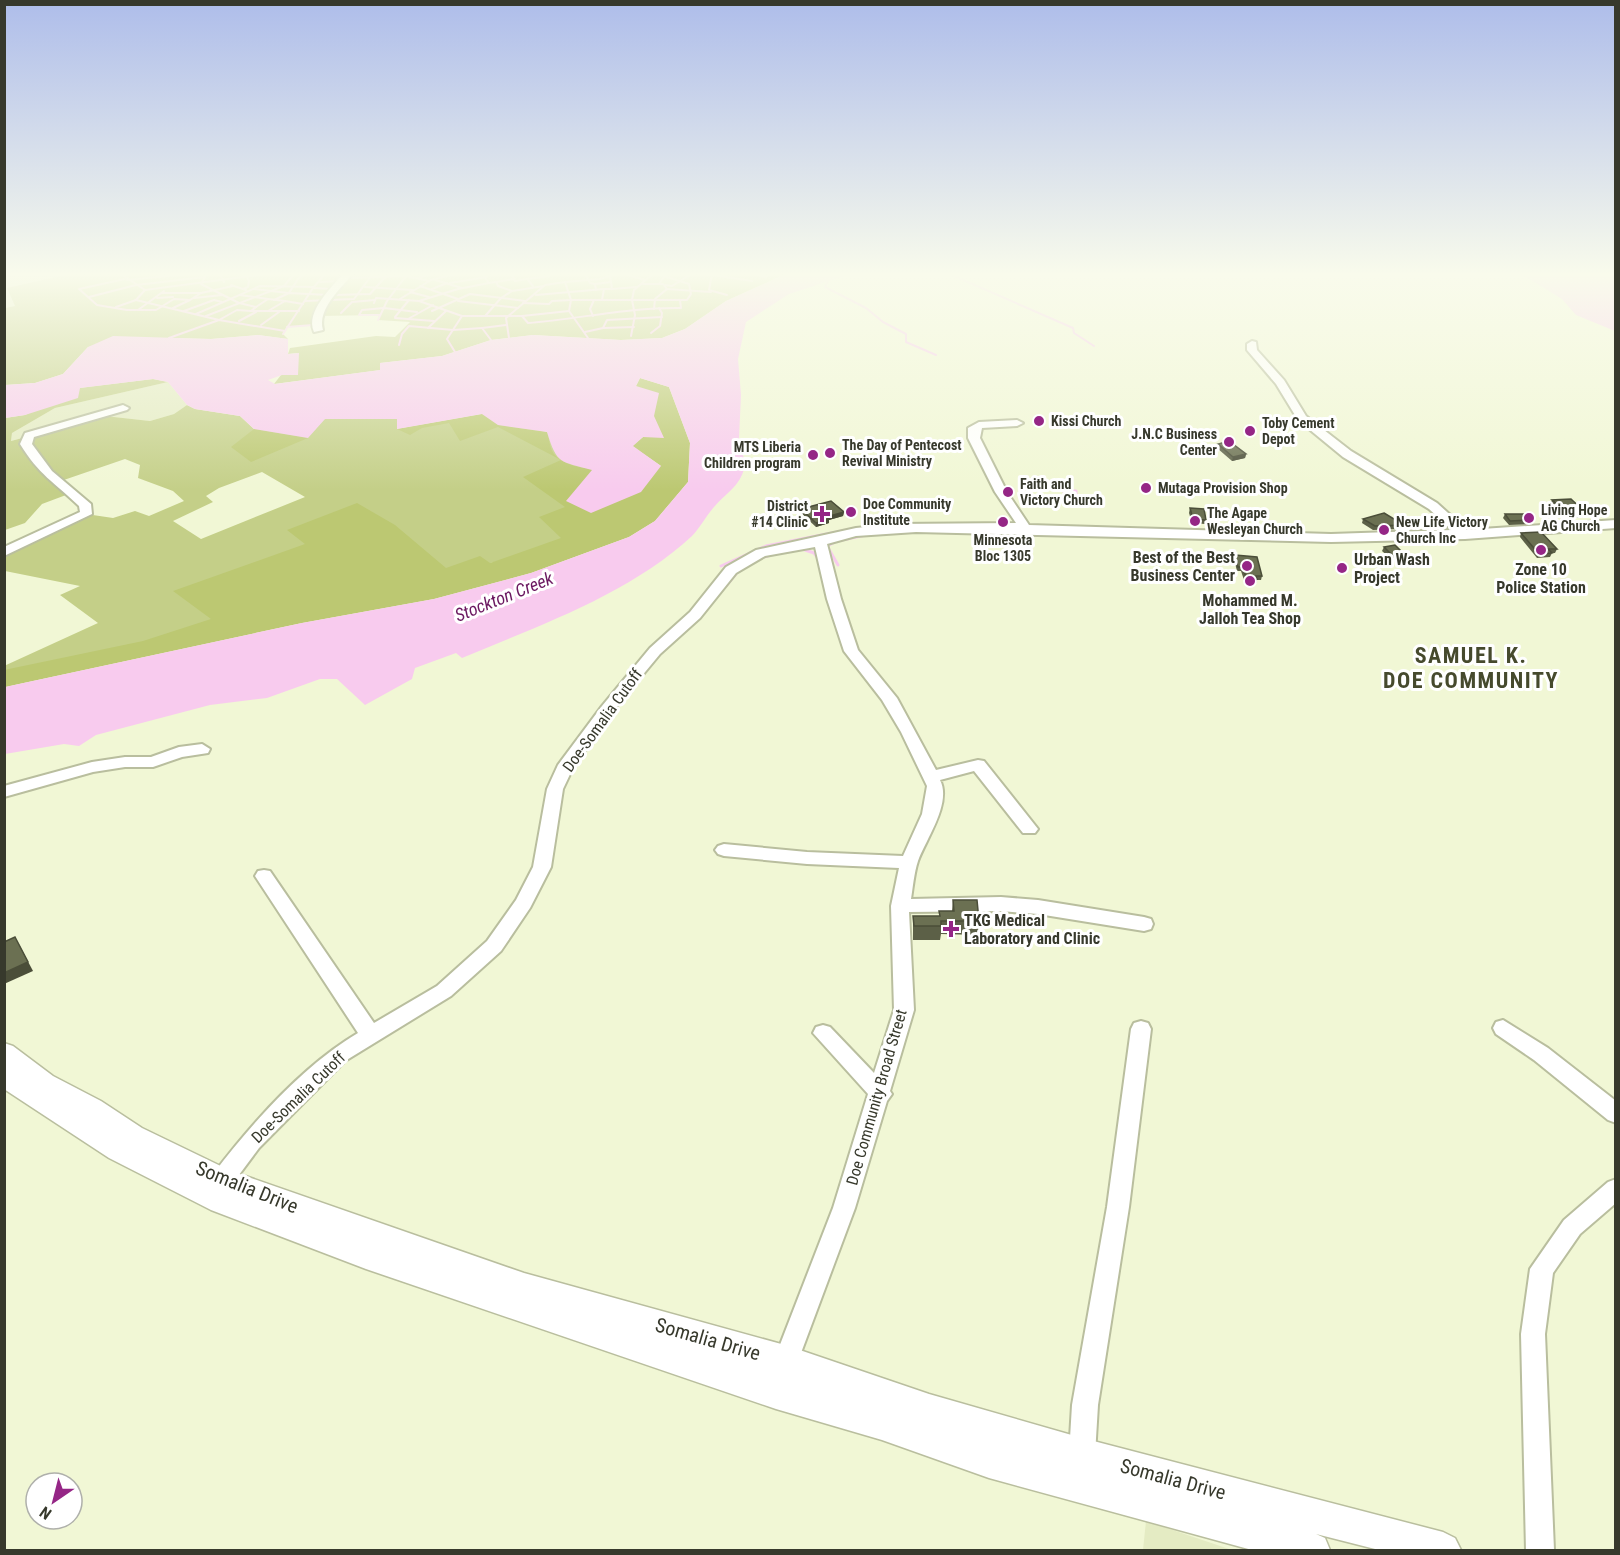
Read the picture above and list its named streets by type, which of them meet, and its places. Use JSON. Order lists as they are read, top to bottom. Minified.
{"streets":{"main road":["Somalia Drive"],"street":["Doe-Somalia Cutoff","Doe Community Broad Street"]},"crossings":[["Doe-Somalia Cutoff","Doe Community Broad Street"],["Doe-Somalia Cutoff","Somalia Drive"],["Doe Community Broad Street","Somalia Drive"]],"districts":["SAMUEL K. DOE COMMUNITY"],"water":["Stockton Creek"],"places":{"other":["Kissi Church","Toby Cement Depot","J.N.C Business Center","The Day of Pentecost Revival Ministry","MTS Liberia Children program","Mutaga Provision Shop","Faith and Victory Church","Doe Community Institute","Living Hope AG Church","The Agape Wesleyan Church","Minnesota Bloc 1305","New Life Victory Church Inc","Zone 10 Police Station","Best of the Best Business Center","Urban Wash Project","Mohammed M. Jalloh Tea Shop"],"health":["District #14 Clinic","TKG Medical Laboratory and Clinic"]},"north":"bottom left"}
